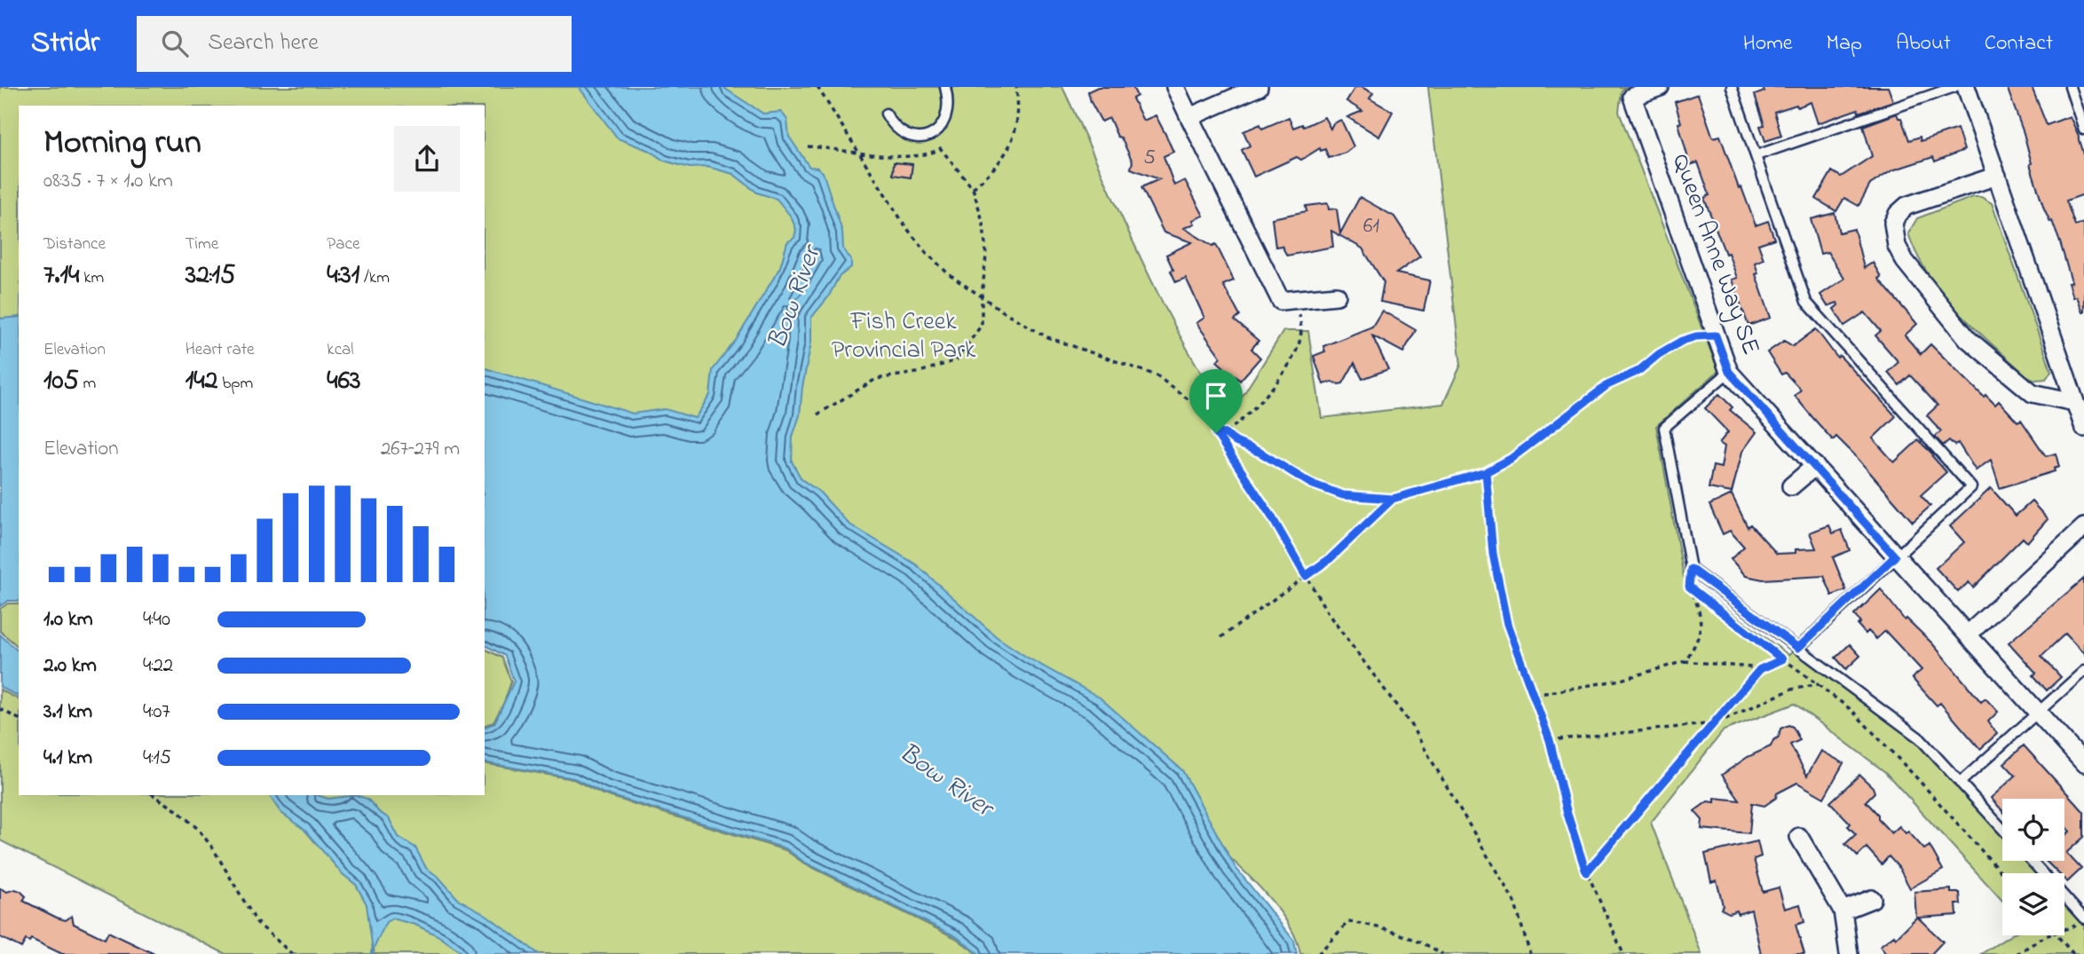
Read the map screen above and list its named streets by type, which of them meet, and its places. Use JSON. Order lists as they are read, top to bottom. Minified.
{"streets":{"street":["Queen Anne Way SE"]},"water":["Bow River"],"parks":["Fish Creek Provincial Park"],"house_numbers":["5","61"],"page":{"header":"Stridr","search":"Search here","nav":["Home","Map","About","Contact"],"heading":["Morning run","08:35 · 7 × 1.0 km"],"stats":[["Distance","7.14 km"],["Time","32:15"],["Pace","4:31 /km"],["Elevation","105 m"],["Heart rate","142 bpm"],["kcal","463"]],"chart":["Elevation","267–279 m"],"list":[{"name":"1.0 km","note":"4:40"},{"name":"2.0 km","note":"4:22"},{"name":"3.1 km","note":"4:07"},{"name":"4.1 km","note":"4:15"}]}}
